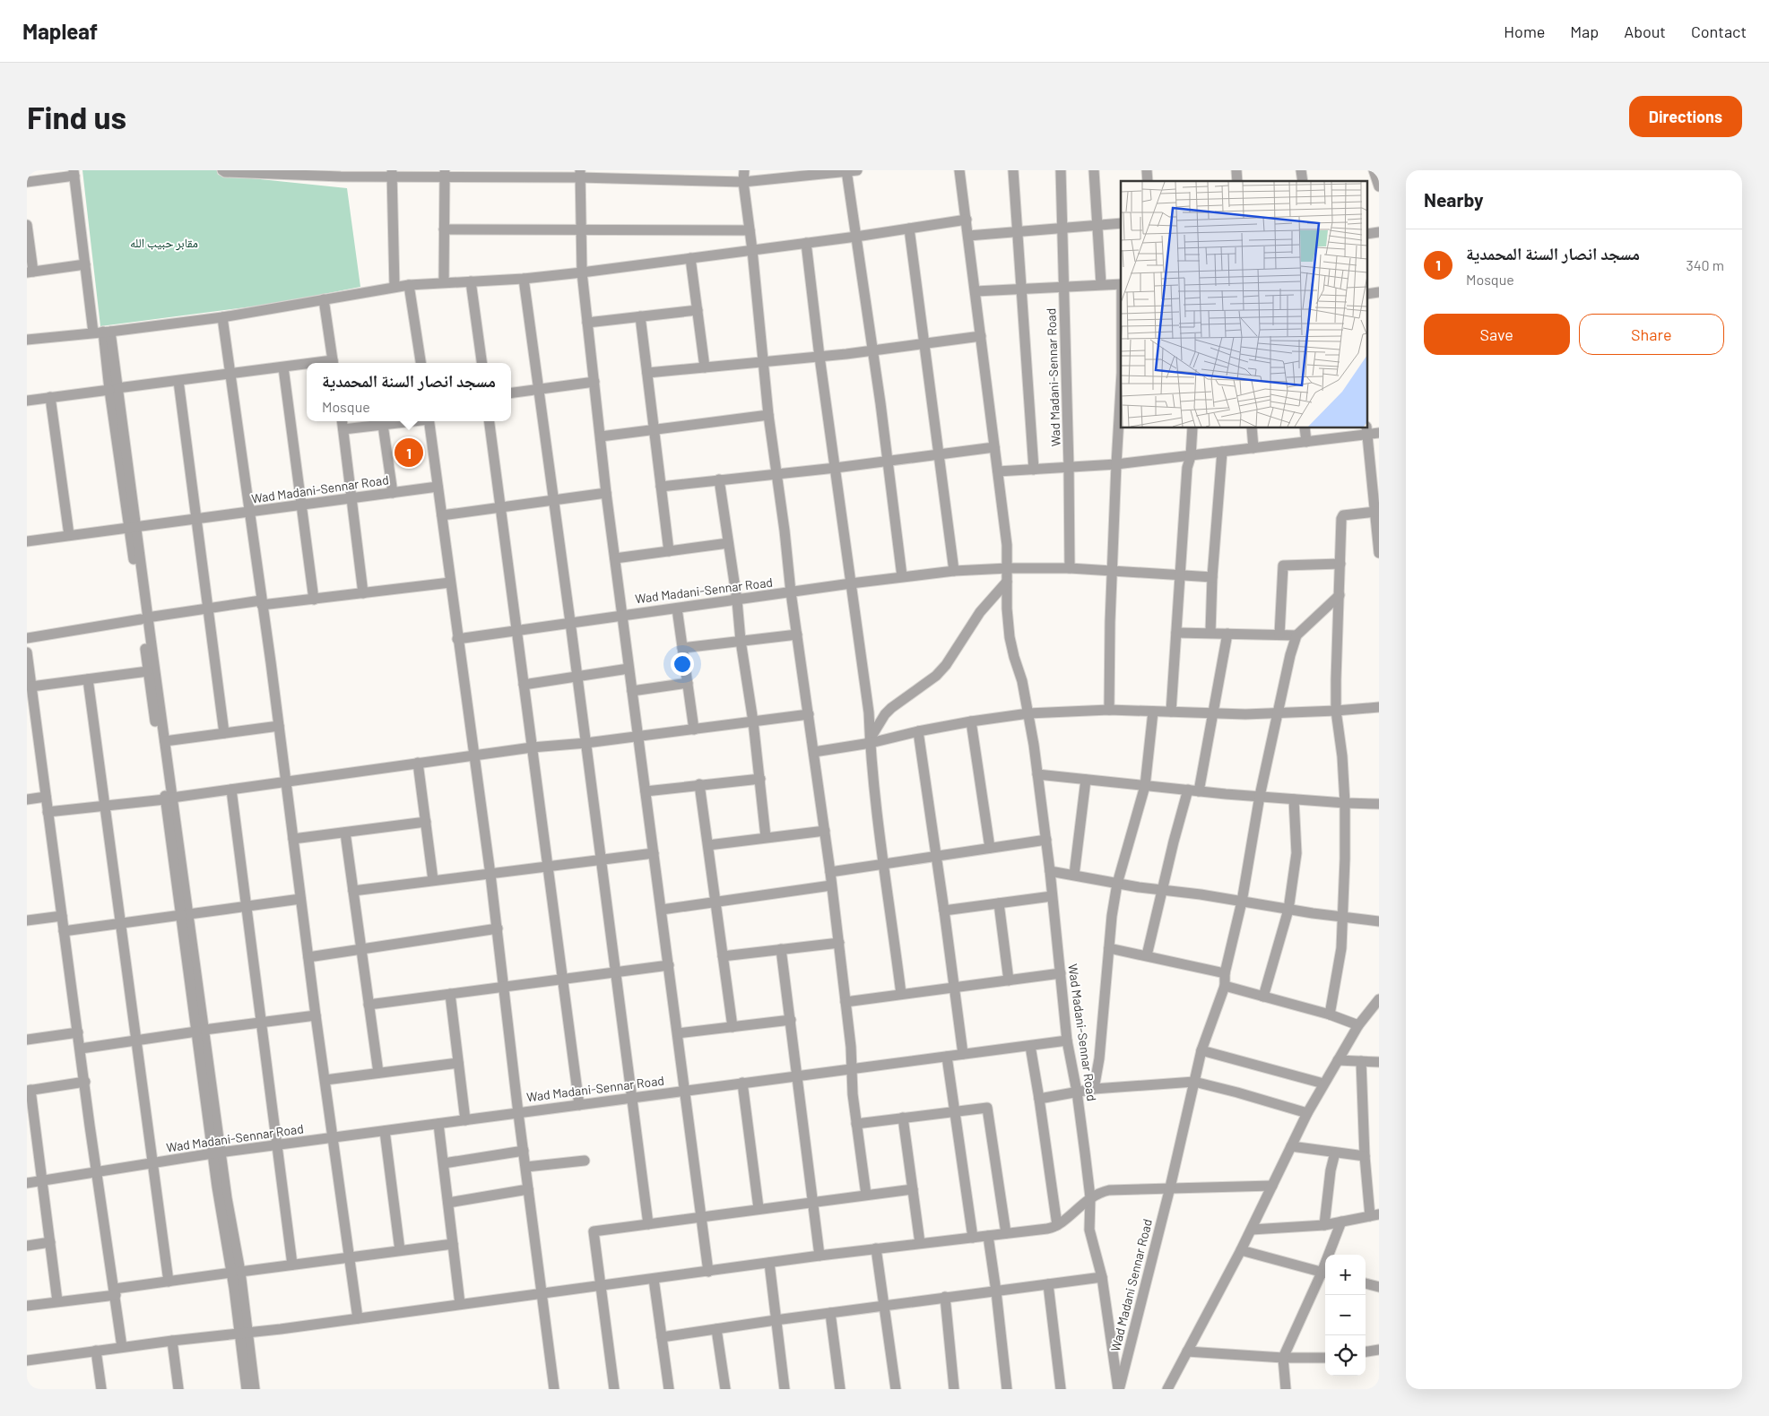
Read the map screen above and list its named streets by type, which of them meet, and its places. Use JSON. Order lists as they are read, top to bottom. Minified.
{"streets":{"street":["Wad Madani-Sennar Road","Wad Madani Sennar Road"]},"crossings":[["Wad Madani-Sennar Road","Wad Madani Sennar Road"]],"parks":["مقابر حبيب الله"],"page":{"header":"Mapleaf","nav":["Home","Map","About","Contact"],"buttons":["Directions",["Save","Share"]],"title":"Find us","heading":"Nearby","list":[{"mark":"1","name":"مسجد انصار السنة المحمدية","note":"Mosque","value":"340 m"}],"popup":["مسجد انصار السنة المحمدية","Mosque"],"pins":"1","map_buttons":["+","−"]}}
